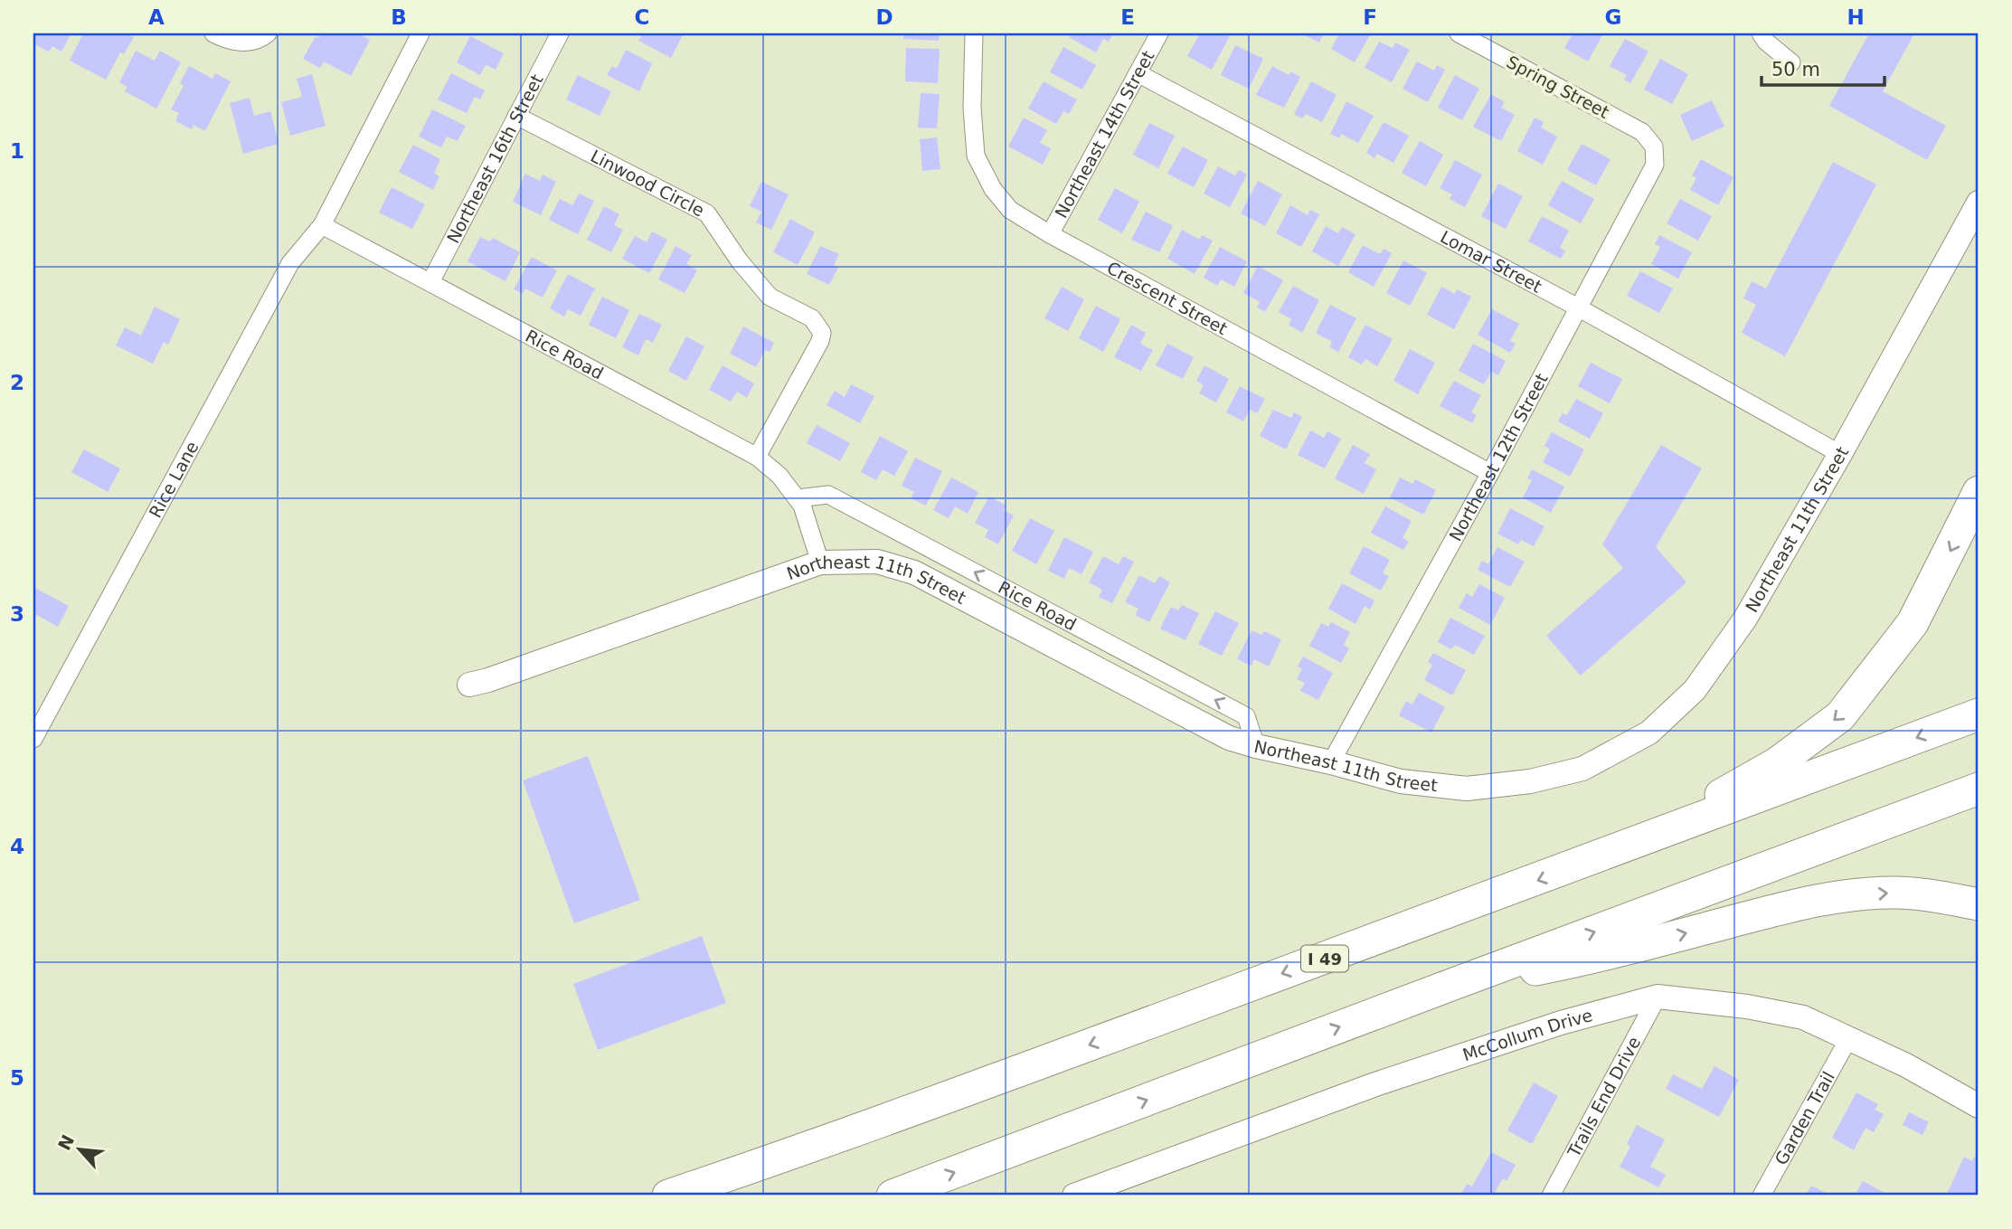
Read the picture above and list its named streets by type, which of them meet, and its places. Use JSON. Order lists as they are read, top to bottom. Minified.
{"streets":{"highway":["I 49"],"street":["Spring Street","Northeast 14th Street","Northeast 16th Street","Linwood Circle","Lomar Street","Crescent Street","Rice Road","Northeast 12th Street","Rice Lane","Northeast 11th Street","McCollum Drive","Trails End Drive","Garden Trail"]},"crossings":[["Spring Street","Northeast 12th Street"],["Northeast 14th Street","Lomar Street"],["Northeast 14th Street","Crescent Street"],["Northeast 16th Street","Linwood Circle"],["Northeast 16th Street","Rice Road"],["Linwood Circle","Rice Road"],["Lomar Street","Northeast 12th Street"],["Lomar Street","Northeast 11th Street"],["Crescent Street","Northeast 12th Street"],["Rice Road","Rice Lane"],["Rice Road","Northeast 11th Street"],["Northeast 12th Street","Northeast 11th Street"],["McCollum Drive","Trails End Drive"],["McCollum Drive","Garden Trail"]],"one_way":["Rice Road"],"scale_bar":"50 m","north":"top left","grid":{"columns":["A","B","C","D","E","F","G","H"],"rows":["1","2","3","4","5"]}}
